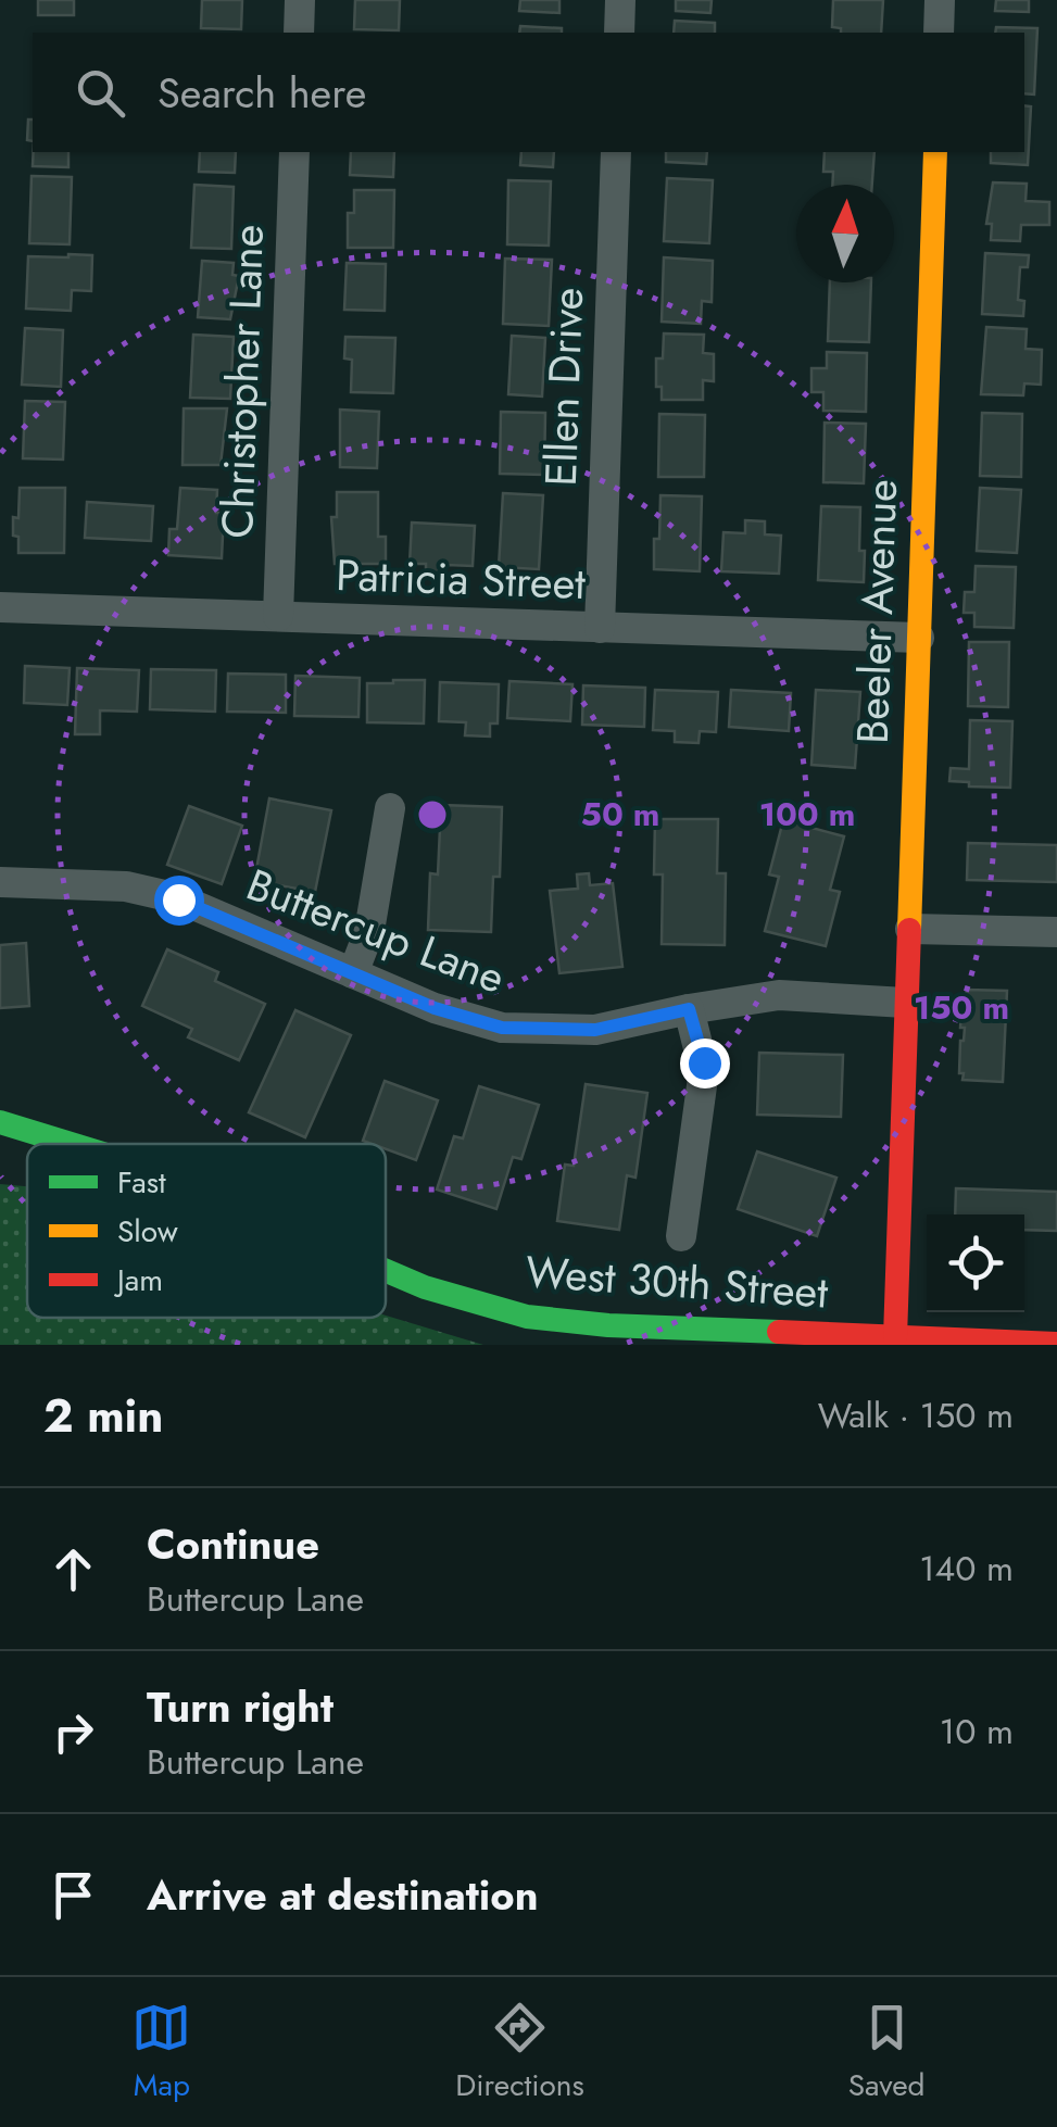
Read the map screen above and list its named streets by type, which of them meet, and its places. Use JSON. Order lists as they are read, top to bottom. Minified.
{"streets":{"street":["Christopher Lane","Ellen Drive","Patricia Street","Beeler Avenue","Buttercup Lane","West 30th Street"]},"crossings":[["Christopher Lane","Patricia Street"],["Ellen Drive","Patricia Street"],["Patricia Street","Beeler Avenue"],["Beeler Avenue","Buttercup Lane"],["Beeler Avenue","West 30th Street"]],"legend":["Fast","Slow","Jam"],"north":"top","page":{"search":"Search here","heading":["2 min","Walk · 150 m"],"list":[["Continue","Buttercup Lane","140 m"],["Turn right","Buttercup Lane","10 m"],"Arrive at destination"],"nav":["Map","Directions","Saved"]},"rings":["50 m","100 m","150 m"]}
